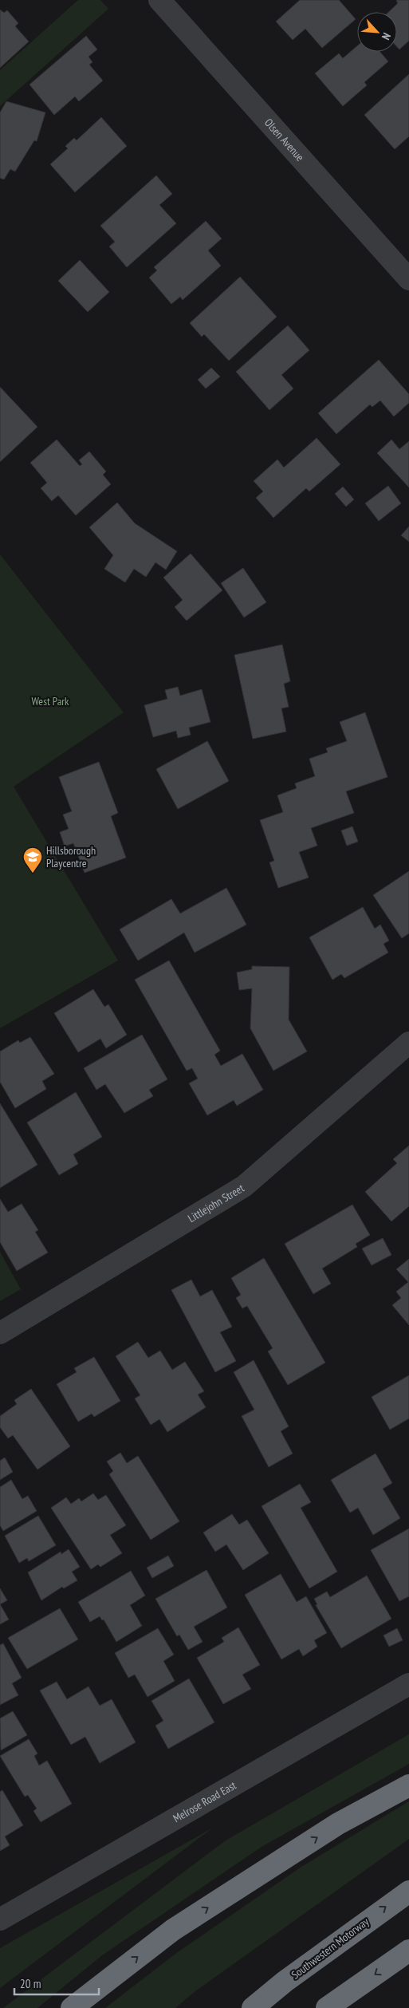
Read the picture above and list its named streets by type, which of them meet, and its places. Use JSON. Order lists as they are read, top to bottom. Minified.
{"streets":{"highway":["Southwestern Motorway"],"street":["Olsen Avenue","Littlejohn Street","Melrose Road East"]},"parks":["West Park"],"places":{"school or university":["Hillsborough Playcentre"]},"scale_bar":"20 m","north":"bottom right"}
